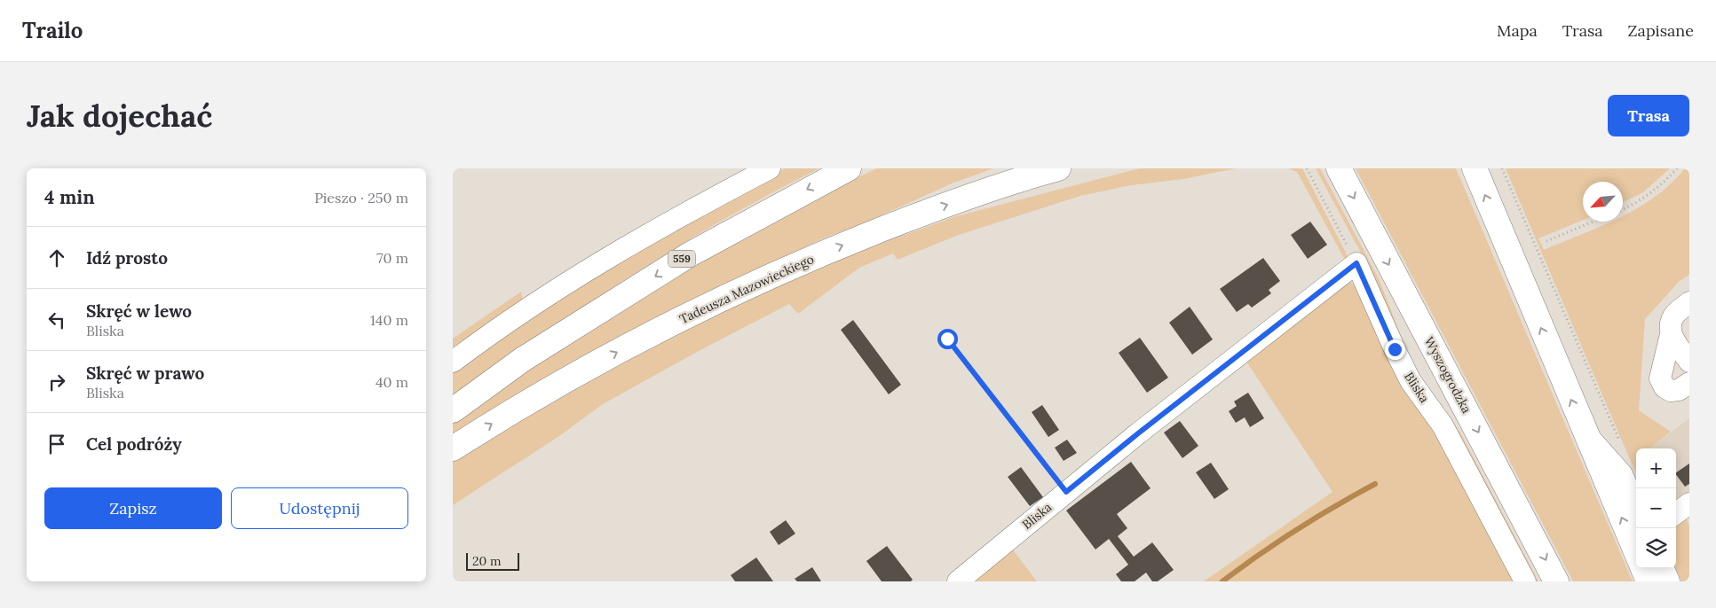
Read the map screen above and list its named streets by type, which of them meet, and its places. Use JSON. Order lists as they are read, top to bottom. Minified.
{"streets":{"main road":["559","Tadeusza Mazowieckiego","Wyszogrodzka"],"street":["Bliska"]},"scale_bar":"20 m","north":"bottom left","page":{"header":"Trailo","nav":["Mapa","Trasa","Zapisane"],"buttons":["Trasa",["Zapisz","Udostępnij"]],"title":"Jak dojechać","heading":["4 min","Pieszo · 250 m"],"list":[["Idź prosto","70 m"],["Skręć w lewo","Bliska","140 m"],["Skręć w prawo","Bliska","40 m"],"Cel podróży"],"map_buttons":["+","−"],"scale":"20 m"}}
